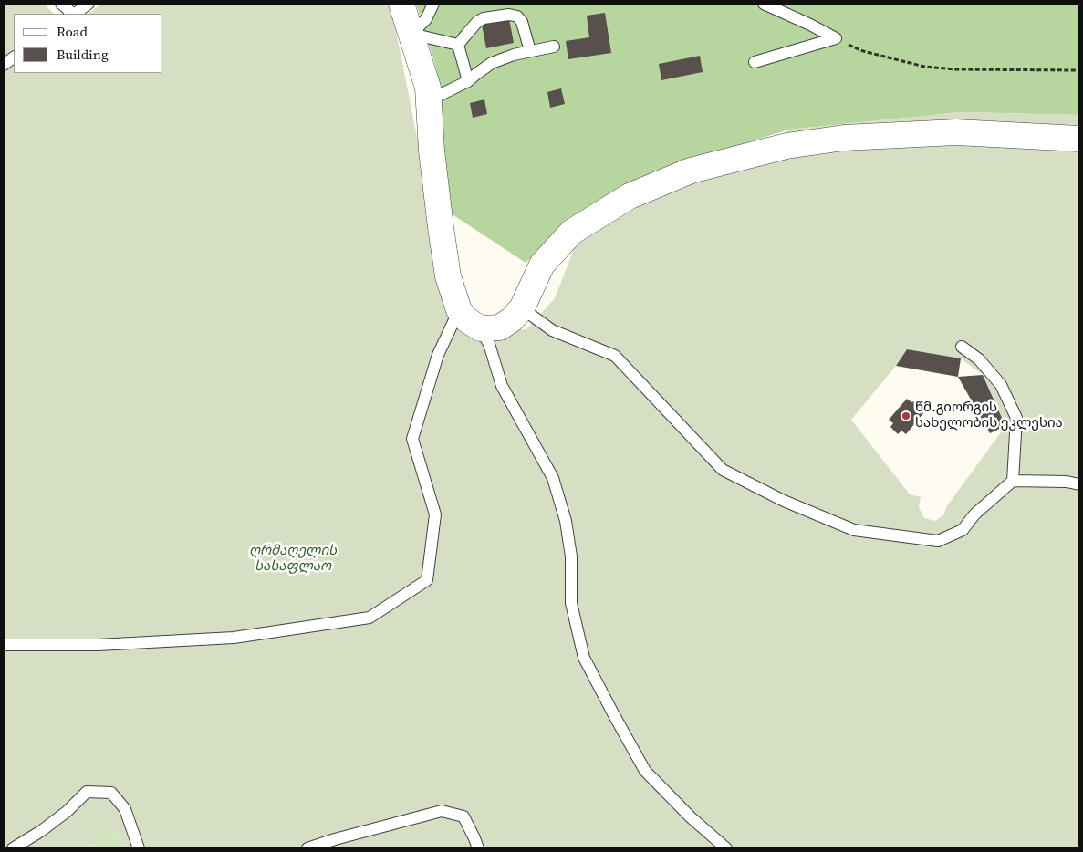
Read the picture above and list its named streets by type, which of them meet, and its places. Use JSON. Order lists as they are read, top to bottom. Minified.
{"parks":["ღრმაღელის სასაფლაო"],"places":["წმ.გიორგის სახელობის ეკლესია"],"legend":["Road","Building"]}
